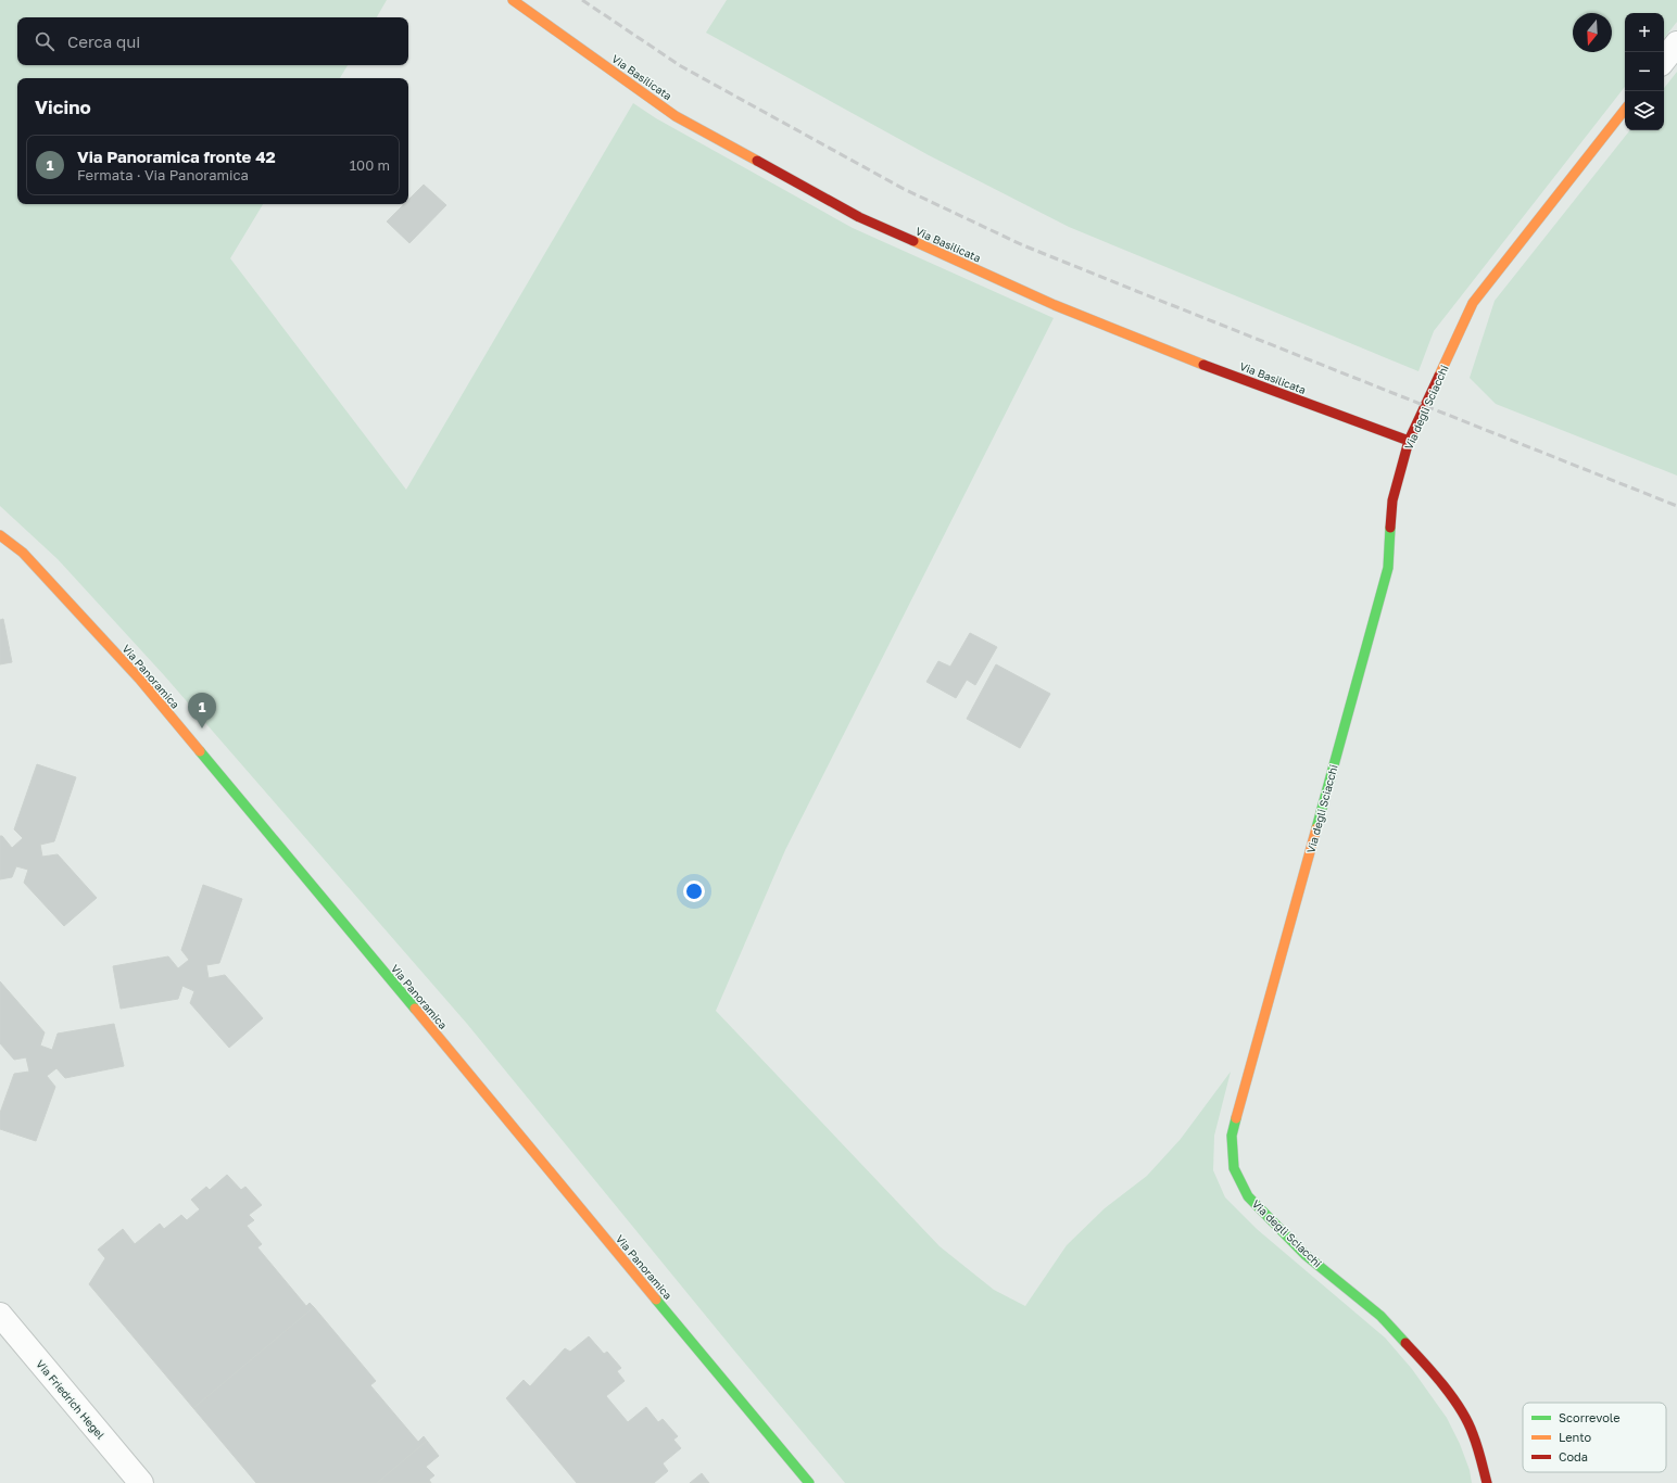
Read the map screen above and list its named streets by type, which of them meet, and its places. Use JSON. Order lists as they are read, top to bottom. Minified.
{"streets":{"street":["Via Basilicata","Via degli Sciacchi","Via Panoramica","Via Friedrich Hegel"]},"crossings":[["Via Basilicata","Via degli Sciacchi"]],"legend":["Scorrevole","Lento","Coda"],"north":"bottom","page":{"map_buttons":["+","−"],"search":"Cerca qui","heading":"Vicino","list":[{"mark":"1","name":"Via Panoramica fronte 42","note":"Fermata · Via Panoramica","value":"100 m"}],"pins":"1"}}
